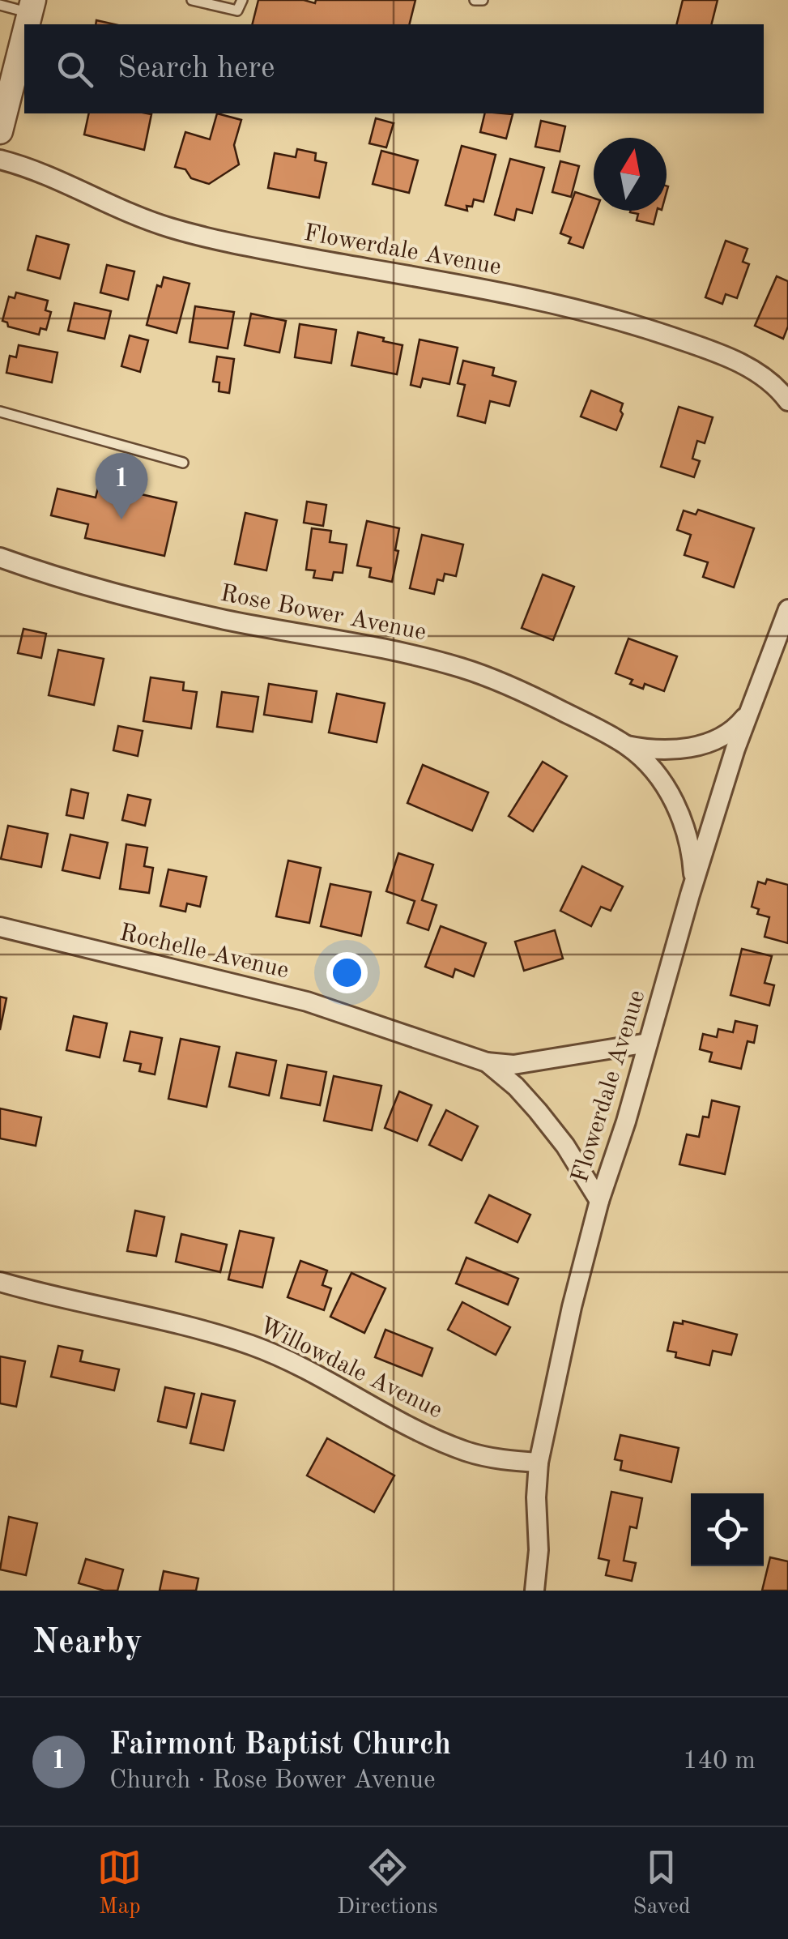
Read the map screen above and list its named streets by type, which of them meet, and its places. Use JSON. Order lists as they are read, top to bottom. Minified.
{"streets":{"street":["Flowerdale Avenue","Rose Bower Avenue","Rochelle Avenue","Willowdale Avenue"]},"crossings":[["Flowerdale Avenue","Rose Bower Avenue"],["Flowerdale Avenue","Rochelle Avenue"],["Flowerdale Avenue","Willowdale Avenue"]],"north":"top","page":{"search":"Search here","pins":"1","heading":"Nearby","list":[{"mark":"1","name":"Fairmont Baptist Church","note":"Church · Rose Bower Avenue","value":"140 m"}],"nav":["Map","Directions","Saved"]}}
